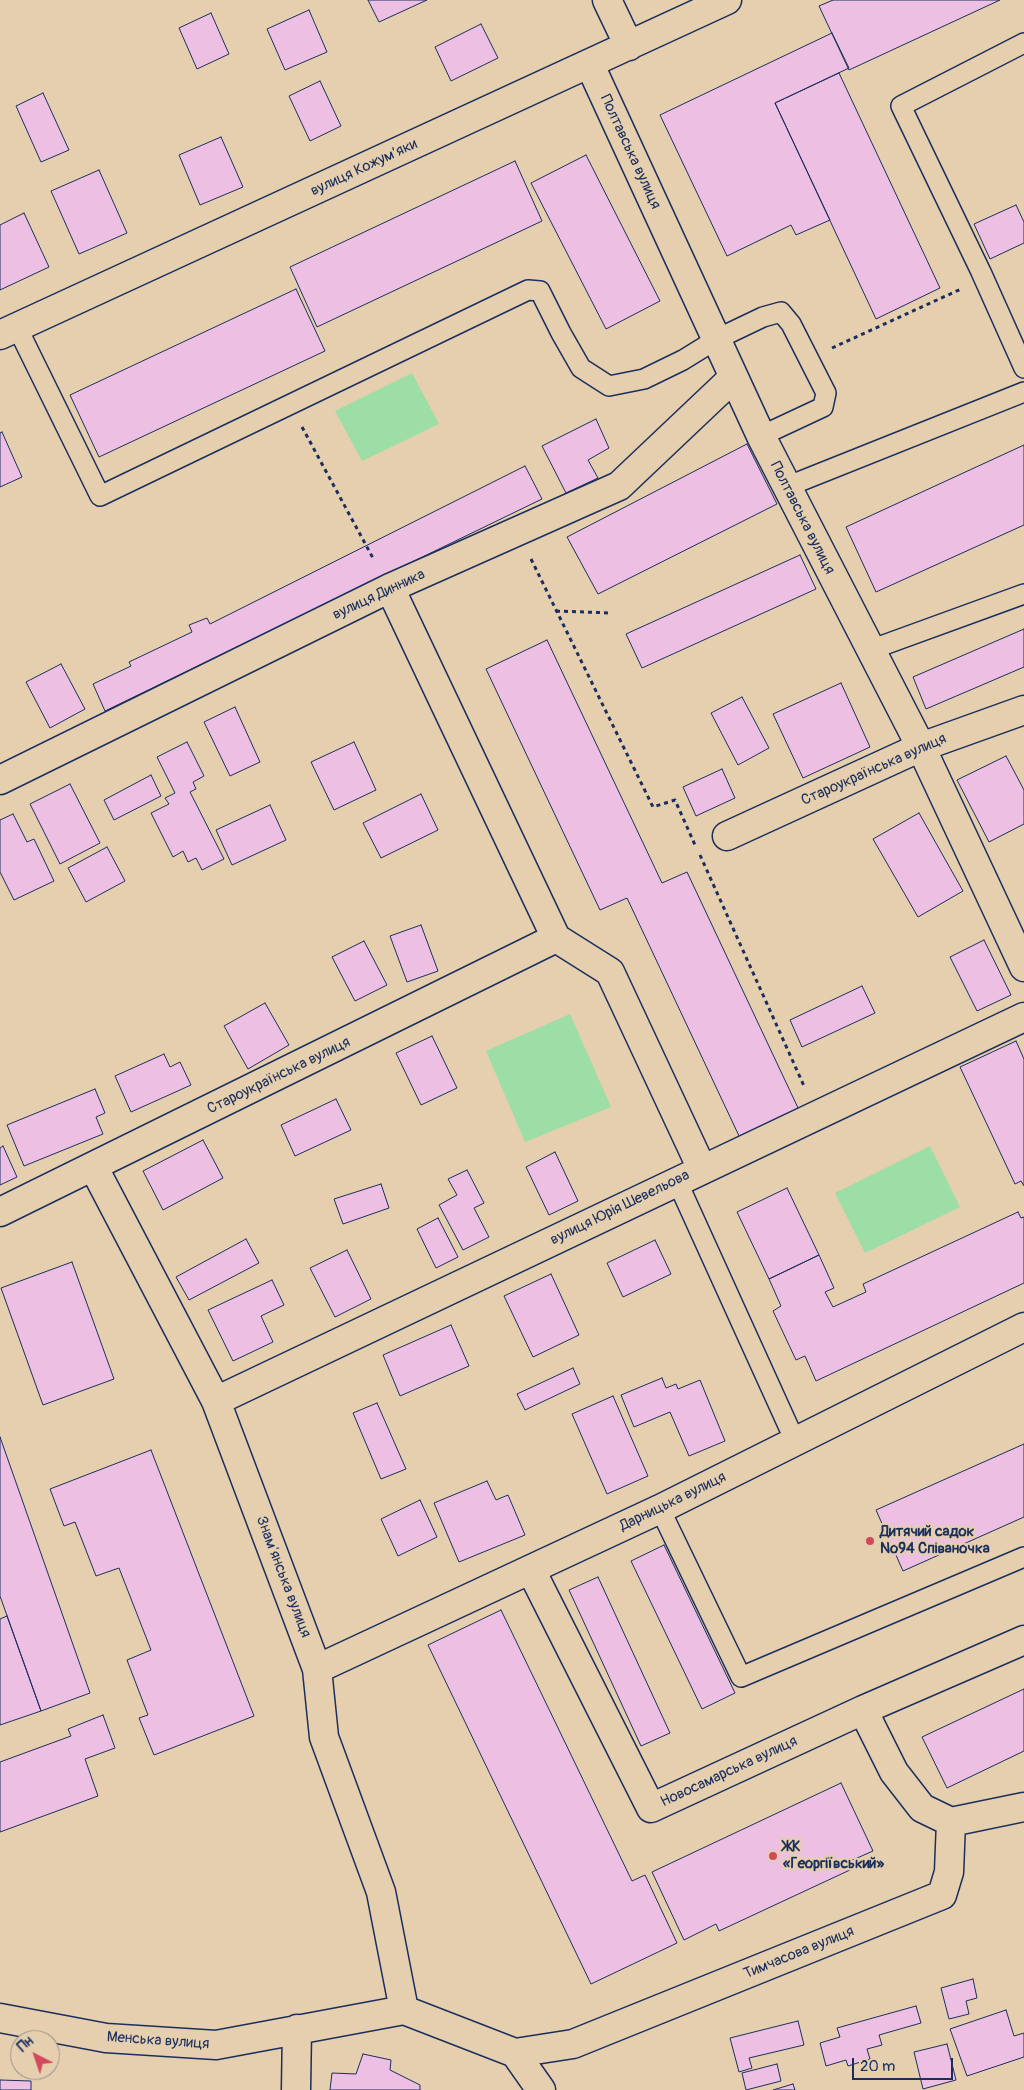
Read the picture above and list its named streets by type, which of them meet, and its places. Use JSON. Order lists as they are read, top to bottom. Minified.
{"streets":{"street":["Полтавська вулиця","вулиця Кожум’яки","вулиця Динника","Староукраїнська вулиця","вулиця Юрія Шевельова","Дарницька вулиця","Знамʼянська вулиця","Новосамарська вулиця","Тимчасова вулиця","Менська вулиця"]},"crossings":[["Полтавська вулиця","вулиця Кожум’яки"],["Полтавська вулиця","вулиця Динника"],["Полтавська вулиця","Староукраїнська вулиця"],["Староукраїнська вулиця","Знамʼянська вулиця"],["вулиця Юрія Шевельова","Знамʼянська вулиця"],["Дарницька вулиця","Знамʼянська вулиця"],["Дарницька вулиця","Новосамарська вулиця"],["Знамʼянська вулиця","Менська вулиця"]],"places":["Дитячий садок №94 Співаночка","ЖК «Георгіївський»"],"scale_bar":"20 m","north":"top left"}
